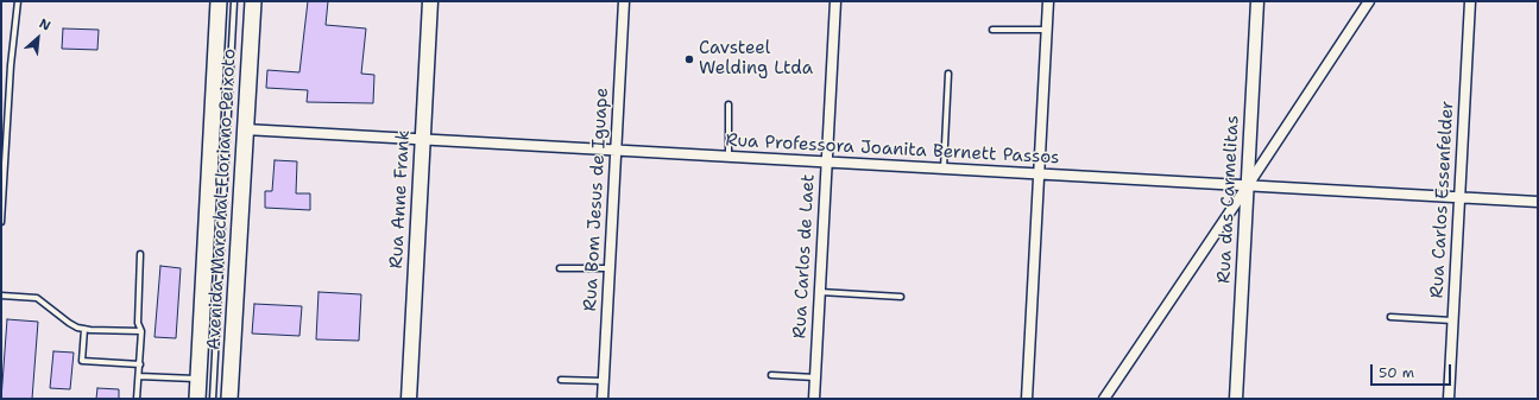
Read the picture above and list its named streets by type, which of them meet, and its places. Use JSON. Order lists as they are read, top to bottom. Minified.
{"streets":{"main road":["Avenida Marechal Floriano Peixoto","Rua Anne Frank"],"street":["Rua Professora Joanita Bernett Passos","Rua Bom Jesus de Iguape","Rua das Carmelitas","Rua Carlos Essenfelder","Rua Carlos de Laet"]},"crossings":[["Rua Professora Joanita Bernett Passos","Avenida Marechal Floriano Peixoto"],["Rua Professora Joanita Bernett Passos","Rua Anne Frank"],["Rua Professora Joanita Bernett Passos","Rua Bom Jesus de Iguape"],["Rua Professora Joanita Bernett Passos","Rua das Carmelitas"],["Rua Professora Joanita Bernett Passos","Rua Carlos Essenfelder"],["Rua Professora Joanita Bernett Passos","Rua Carlos de Laet"]],"places":["Cavsteel Welding Ltda"],"scale_bar":"50 m","north":"top right"}
